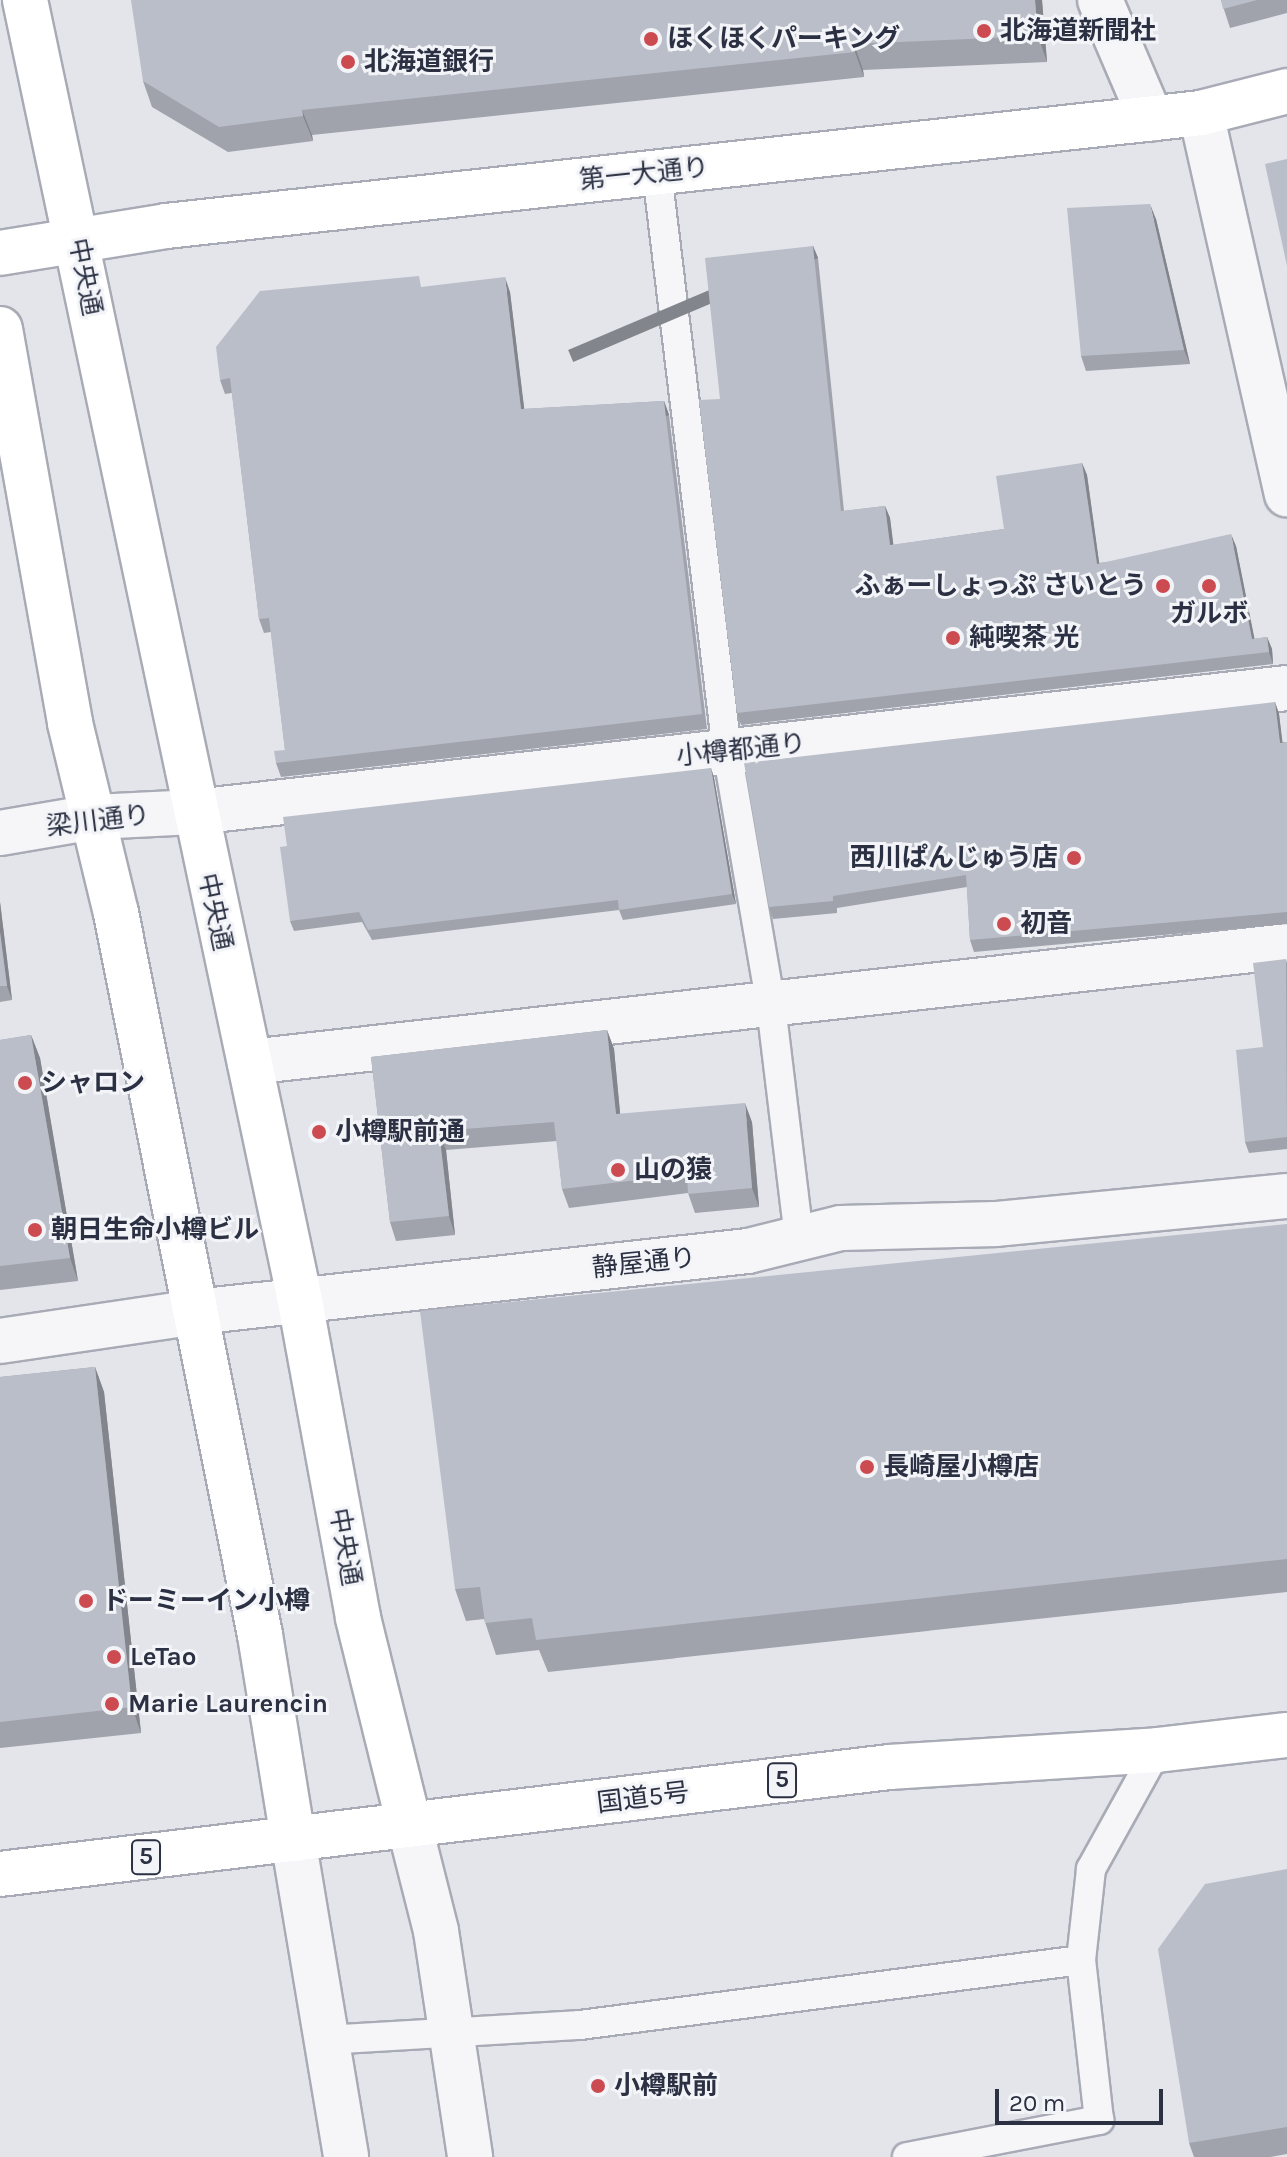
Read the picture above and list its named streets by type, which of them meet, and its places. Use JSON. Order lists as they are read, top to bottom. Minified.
{"streets":{"main road":["第一大通り","中央通","5","国道5号"],"street":["小樽都通り","梁川通り","静屋通り"]},"crossings":[["第一大通り","中央通"],["中央通","小樽都通り"],["中央通","梁川通り"],["中央通","静屋通り"],["中央通","国道5号"],["小樽都通り","梁川通り"]],"places":["北海道新聞社","ほくほくパーキング","北海道銀行","ふぁーしょっぷ さいとう","ガルボ","純喫茶 光","西川ぱんじゅう店","初音","シャロン","小樽駅前通","山の猿","朝日生命小樽ビル","長崎屋小樽店","ドーミーイン小樽","LeTao","Marie Laurencin","小樽駅前"],"scale_bar":"20 m"}
